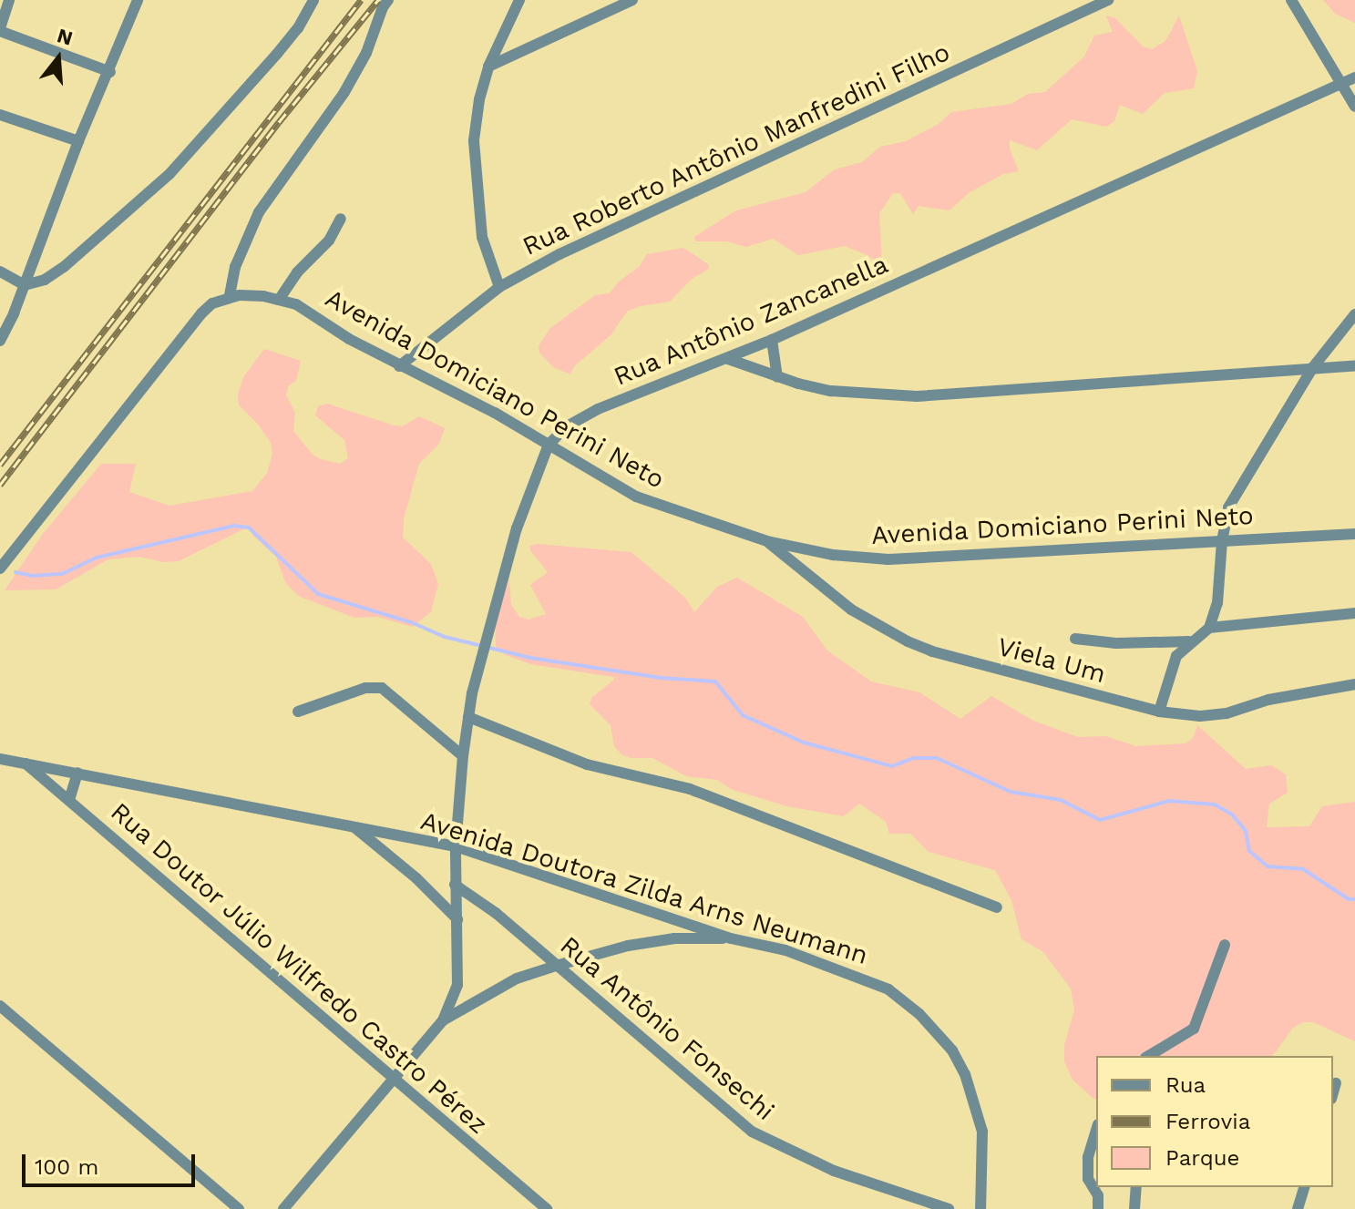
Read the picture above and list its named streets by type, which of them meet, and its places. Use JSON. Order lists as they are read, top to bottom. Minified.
{"streets":{"street":["Rua Roberto Antônio Manfredini Filho","Rua Antônio Zancanella","Avenida Domiciano Perini Neto","Viela Um","Avenida Doutora Zilda Arns Neumann","Rua Doutor Júlio Wilfredo Castro Pérez","Rua Antônio Fonsechi"]},"crossings":[["Rua Roberto Antônio Manfredini Filho","Avenida Domiciano Perini Neto"],["Rua Antônio Zancanella","Avenida Domiciano Perini Neto"],["Rua Antônio Zancanella","Avenida Doutora Zilda Arns Neumann"],["Rua Antônio Zancanella","Rua Antônio Fonsechi"],["Avenida Domiciano Perini Neto","Viela Um"],["Avenida Doutora Zilda Arns Neumann","Rua Doutor Júlio Wilfredo Castro Pérez"]],"legend":["Rua","Ferrovia","Parque"],"scale_bar":"100 m","north":"top"}
